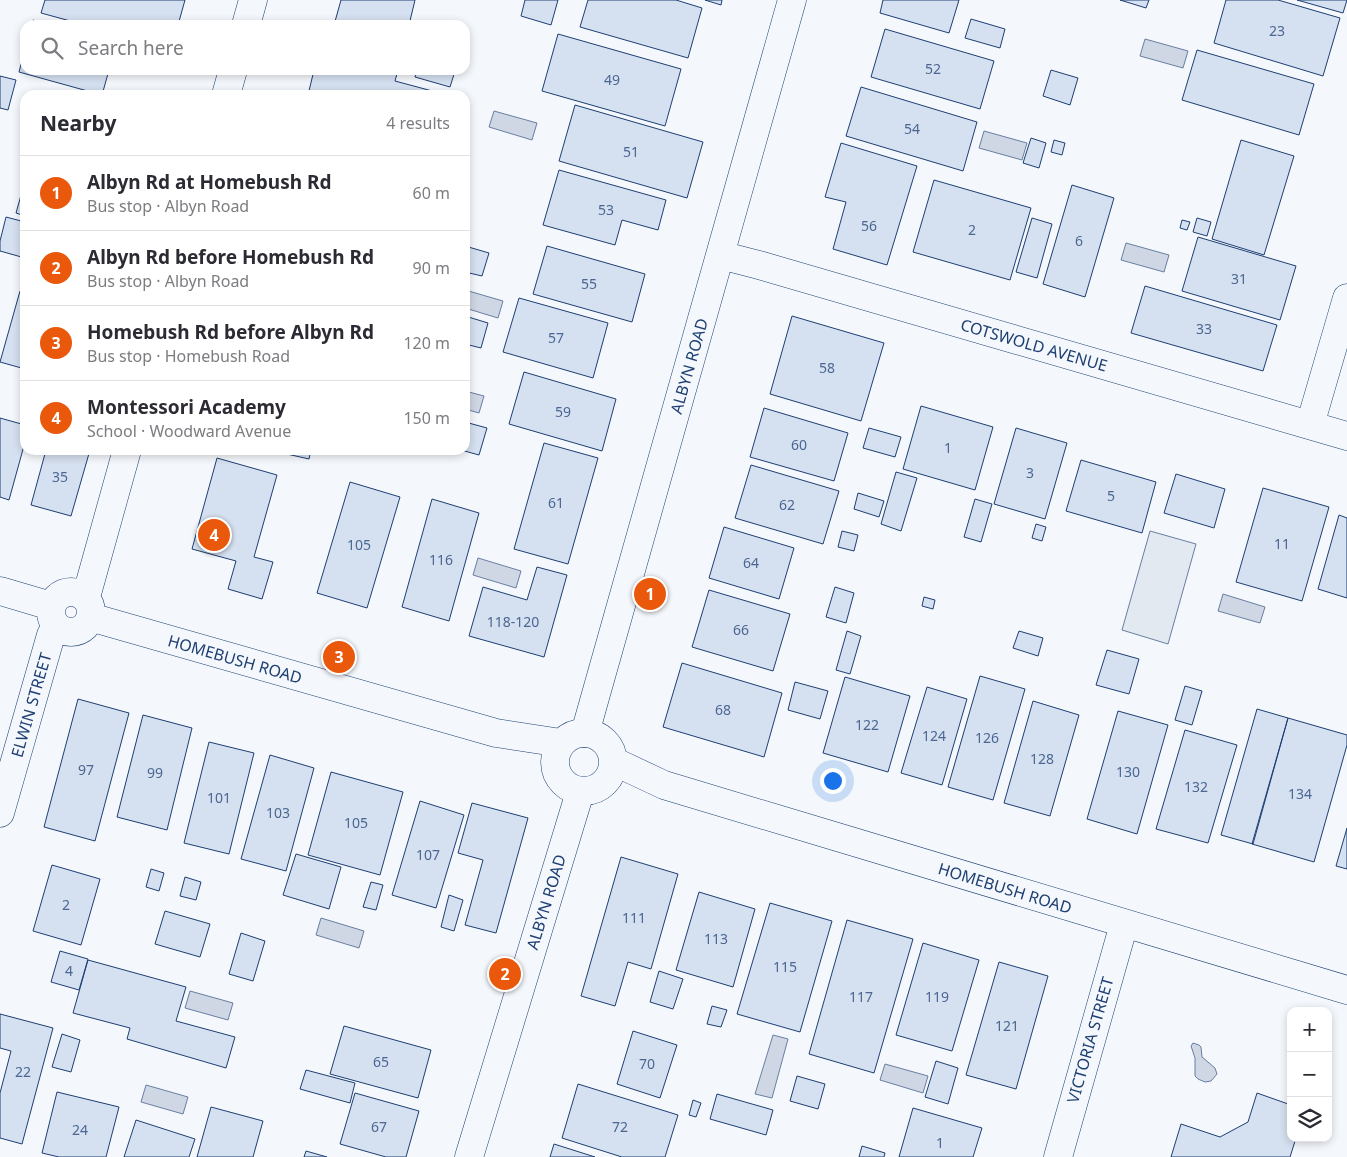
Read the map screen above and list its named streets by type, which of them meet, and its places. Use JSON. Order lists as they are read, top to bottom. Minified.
{"streets":{"street":["COTSWOLD AVENUE","ALBYN ROAD","HOMEBUSH ROAD","ELWIN STREET","VICTORIA STREET"]},"crossings":[["COTSWOLD AVENUE","ALBYN ROAD"],["ALBYN ROAD","HOMEBUSH ROAD"],["HOMEBUSH ROAD","ELWIN STREET"],["HOMEBUSH ROAD","VICTORIA STREET"]],"house_numbers":["23","52","49","54","51","53","56","2","6","31","55","33","57","58","59","60","1","3","35","5","61","62","11","105","116","64","118-120","66","68","122","124","126","128","97","130","99","132","134","101","103","105","107","2","111","113","115","4","117","119","121","65","70","22","67","72","24","1"],"page":{"search":"Search here","heading":["Nearby","4 results"],"list":[{"mark":"1","name":"Albyn Rd at Homebush Rd","note":"Bus stop · Albyn Road","value":"60 m"},{"mark":"2","name":"Albyn Rd before Homebush Rd","note":"Bus stop · Albyn Road","value":"90 m"},{"mark":"3","name":"Homebush Rd before Albyn Rd","note":"Bus stop · Homebush Road","value":"120 m"},{"mark":"4","name":"Montessori Academy","note":"School · Woodward Avenue","value":"150 m"}],"pins":["4","1","3","2"],"map_buttons":["+","−"]}}
